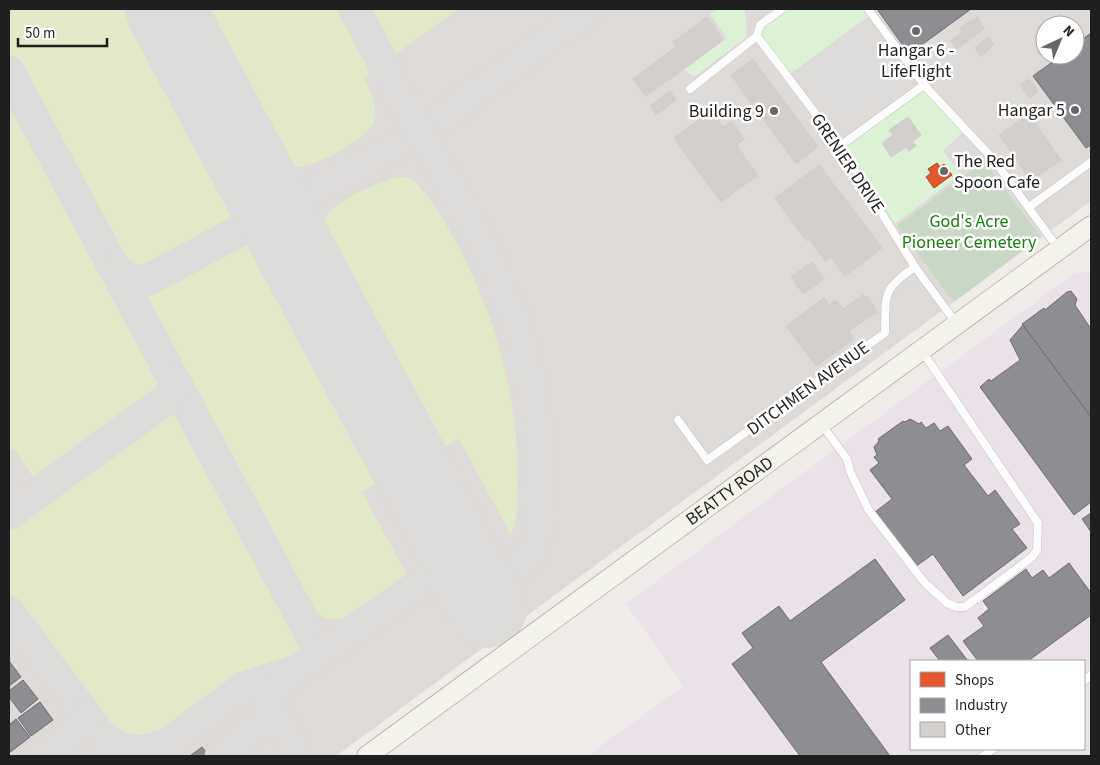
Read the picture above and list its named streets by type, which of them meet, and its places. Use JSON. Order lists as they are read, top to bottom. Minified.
{"streets":{"main road":["BEATTY ROAD"],"lane":["GRENIER DRIVE","DITCHMEN AVENUE"]},"crossings":[["GRENIER DRIVE","DITCHMEN AVENUE"],["GRENIER DRIVE","BEATTY ROAD"]],"parks":["God's Acre Pioneer Cemetery"],"places":["Hangar 6 - LifeFlight","Hangar 5","Building 9","The Red Spoon Cafe"],"legend":["Shops","Industry","Other"],"scale_bar":"50 m","north":"top right"}
